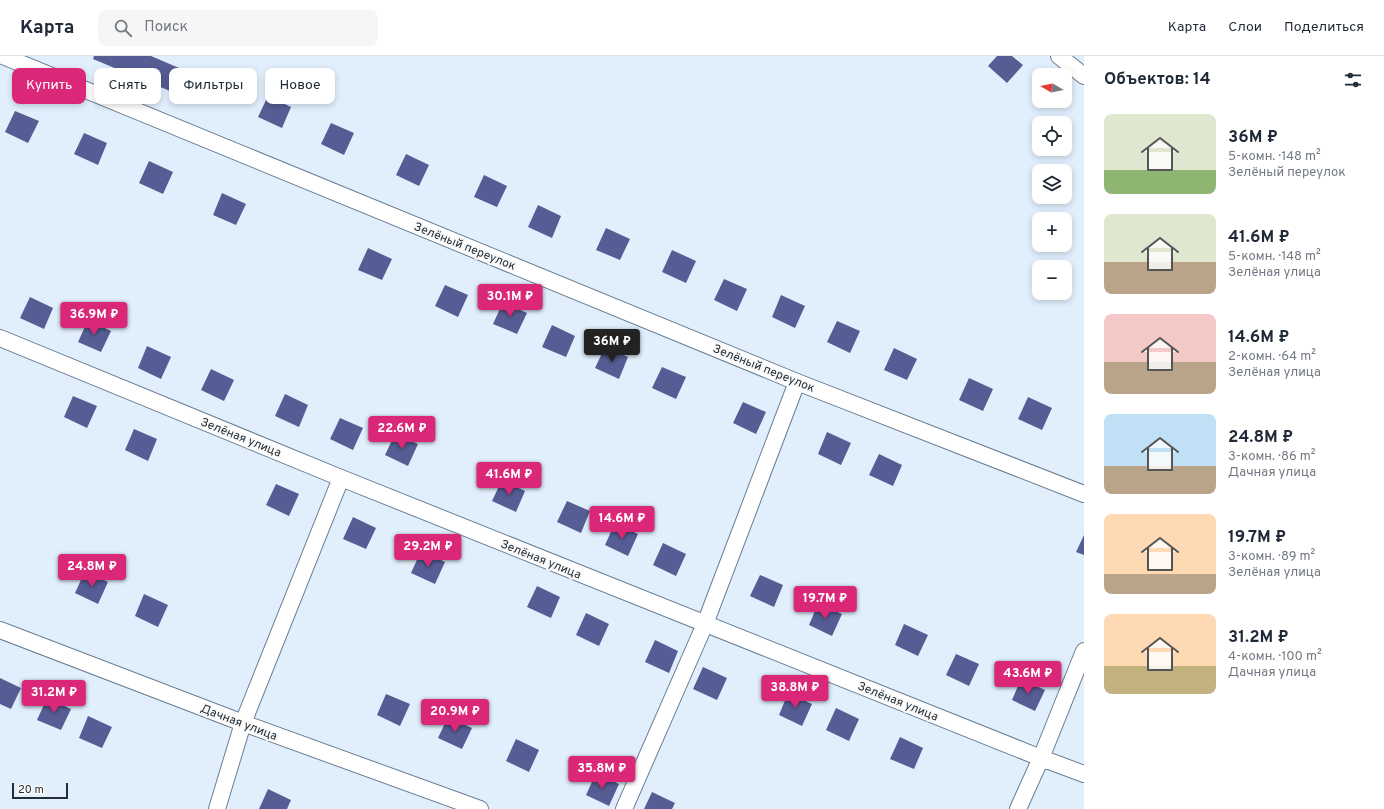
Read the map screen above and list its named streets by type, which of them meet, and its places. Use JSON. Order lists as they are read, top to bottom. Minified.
{"streets":{"street":["Зелёный переулок","Зелёная улица","Дачная улица"]},"scale_bar":"20 m","north":"left","page":{"header":"Карта","search":"Поиск","nav":["Карта","Слои","Поделиться"],"heading":"Объектов: 14","map_buttons":["+","−"],"chip":["Купить","Снять","Фильтры","Новое"],"list":[{"name":"36M ₽","note":"5-комн. · 148 m² · Зелёный переулок"},{"name":"41.6M ₽","note":"5-комн. · 148 m² · Зелёная улица"},{"name":"14.6M ₽","note":"2-комн. · 64 m² · Зелёная улица"},{"name":"24.8M ₽","note":"3-комн. · 86 m² · Дачная улица"},{"name":"19.7M ₽","note":"3-комн. · 89 m² · Зелёная улица"},{"name":"31.2M ₽","note":"4-комн. · 100 m² · Дачная улица"}],"price":["30.1M ₽","36.9M ₽","36M ₽","22.6M ₽","41.6M ₽","14.6M ₽","29.2M ₽","24.8M ₽","19.7M ₽","43.6M ₽","38.8M ₽","31.2M ₽","20.9M ₽","35.8M ₽"],"scale":"20 m"}}
